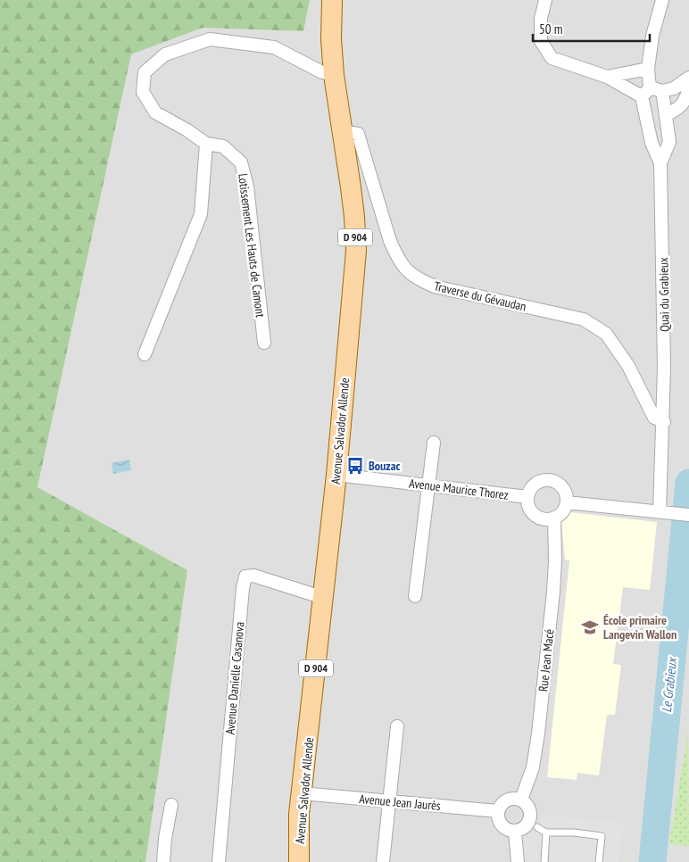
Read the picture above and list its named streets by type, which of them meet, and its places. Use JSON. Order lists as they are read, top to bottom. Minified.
{"streets":{"main road":["D 904","Avenue Salvador Allende"],"street":["Lotissement Les Hauts de Camont","Quai du Grabieux","Traverse du Gévaudan","Avenue Maurice Thorez","Rue Jean Macé","Avenue Danielle Casanova","Avenue Jean Jaurès"]},"crossings":[["Lotissement Les Hauts de Camont","Avenue Salvador Allende"],["Quai du Grabieux","Traverse du Gévaudan"],["Traverse du Gévaudan","Avenue Salvador Allende"],["Avenue Salvador Allende","Avenue Maurice Thorez"],["Avenue Salvador Allende","Avenue Danielle Casanova"],["Avenue Salvador Allende","Avenue Jean Jaurès"],["Avenue Maurice Thorez","Rue Jean Macé"]],"water":["Le Grabieux"],"places":{"bus stop":["Bouzac"],"school or university":["École primaire Langevin Wallon"]},"scale_bar":"50 m"}
